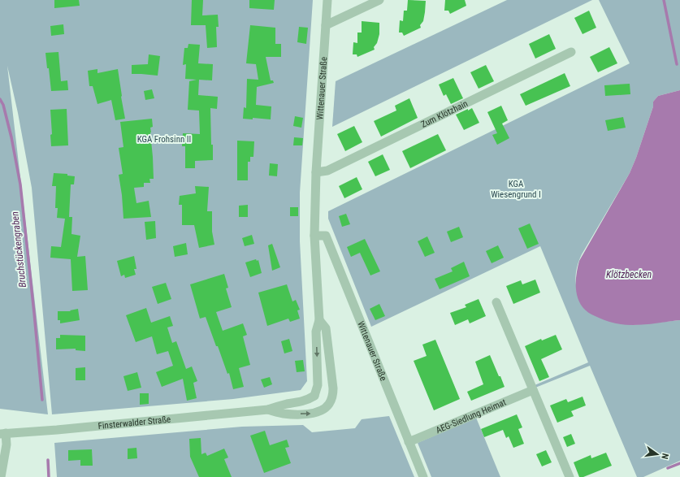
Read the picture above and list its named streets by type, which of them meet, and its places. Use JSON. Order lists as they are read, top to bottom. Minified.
{"streets":{"street":["Wittenauer Straße","Zum Klötzhain","AEG-Siedlung Heimat","Finsterwalder Straße"]},"crossings":[["Wittenauer Straße","Zum Klötzhain"],["Wittenauer Straße","AEG-Siedlung Heimat"],["Wittenauer Straße","Finsterwalder Straße"]],"water":["Bruchstückengraben","Klötzbecken"],"parks":["KGA Frohsinn II","KGA Wiesengrund I"],"north":"right"}
